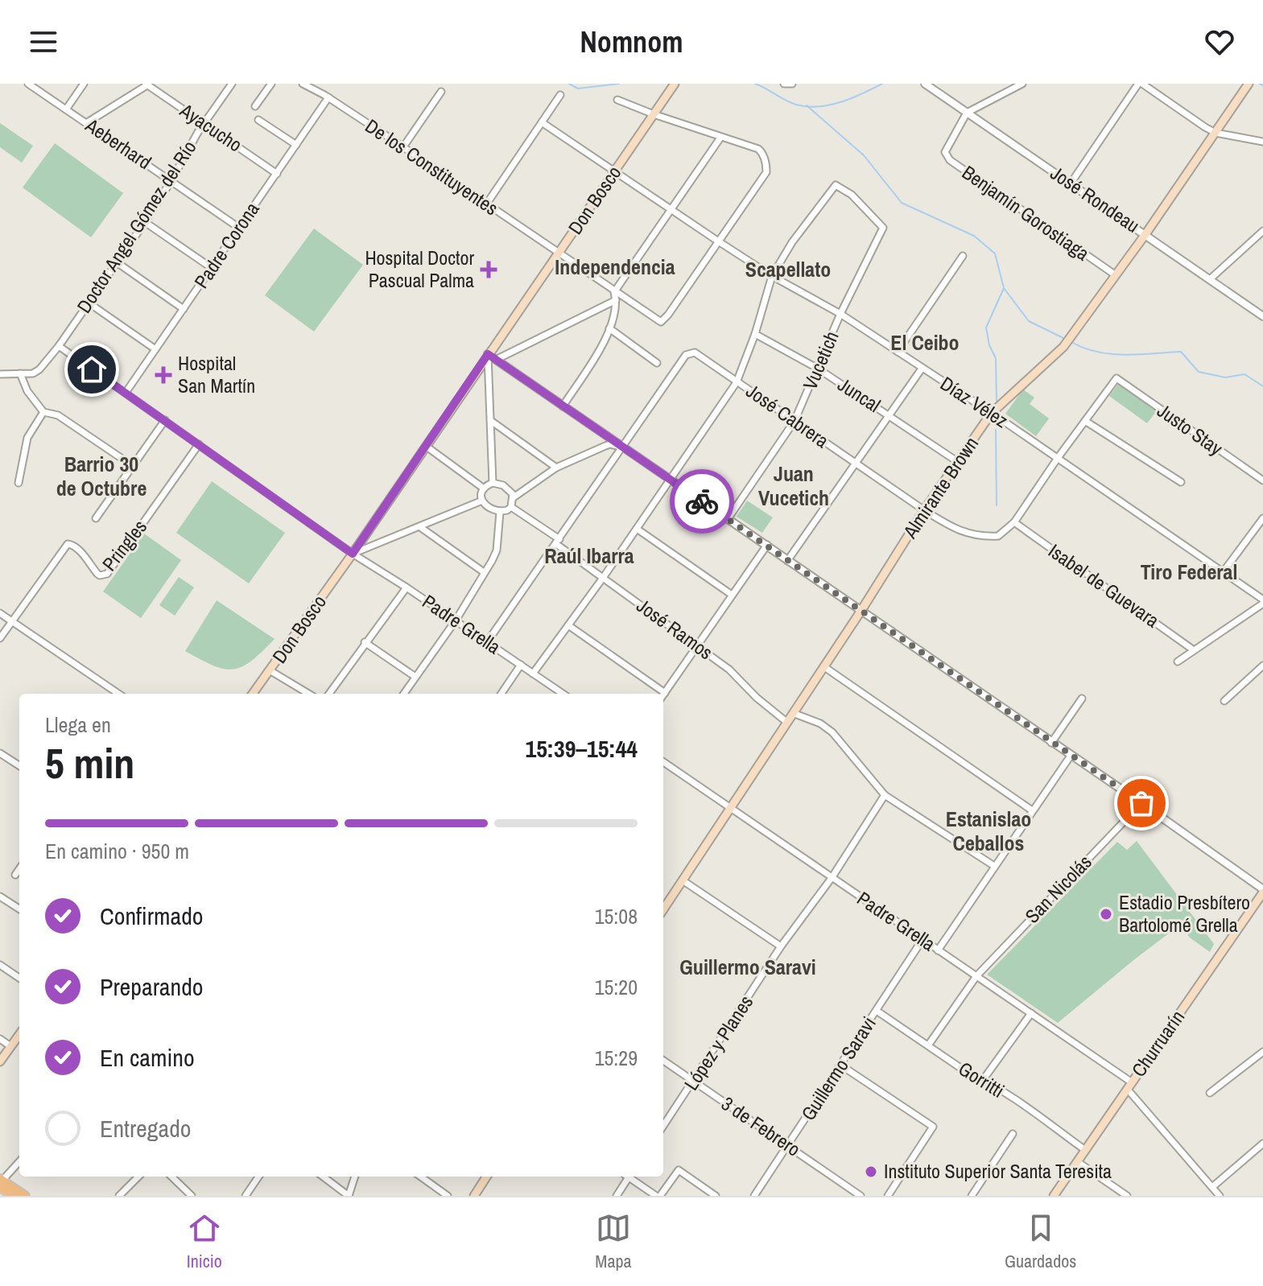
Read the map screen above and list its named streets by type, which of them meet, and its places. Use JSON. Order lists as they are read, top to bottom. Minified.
{"streets":{"main road":["Don Bosco","Almirante Brown","Churruarín"],"street":["Ayacucho","Aeberhard","De los Constituyentes","José Rondeau","Benjamín Gorostiaga","Doctor Angel Gómez del Río","Padre Corona","Vucetich","Juncal","Díaz Vélez","José Cabrera","Justo Stay","Pringles","Isabel de Guevara","Padre Grella","José Ramos","San Nicolás","López y Planes","Guillermo Saravi","Gorritti","3 de Febrero"]},"crossings":[["Ayacucho","Doctor Angel Gómez del Río"],["Ayacucho","Padre Corona"],["Aeberhard","Doctor Angel Gómez del Río"],["Aeberhard","Padre Corona"],["De los Constituyentes","Don Bosco"],["De los Constituyentes","Padre Corona"],["José Rondeau","Benjamín Gorostiaga"],["José Rondeau","Almirante Brown"],["Don Bosco","Díaz Vélez"],["Don Bosco","Padre Grella"],["Benjamín Gorostiaga","Almirante Brown"],["Doctor Angel Gómez del Río","Padre Grella"],["Padre Corona","Padre Grella"],["Vucetich","Juncal"],["Vucetich","Díaz Vélez"],["Vucetich","José Cabrera"],["Juncal","Almirante Brown"],["Díaz Vélez","Almirante Brown"],["José Cabrera","Almirante Brown"],["José Cabrera","Isabel de Guevara"],["Almirante Brown","Padre Grella"],["Almirante Brown","José Ramos"],["Pringles","Padre Grella"],["Padre Grella","San Nicolás"],["Padre Grella","López y Planes"],["Padre Grella","Churruarín"],["Padre Grella","Guillermo Saravi"],["San Nicolás","Gorritti"],["López y Planes","3 de Febrero"],["Churruarín","Gorritti"],["Guillermo Saravi","Gorritti"],["Guillermo Saravi","3 de Febrero"]],"districts":["Independencia","Scapellato","El Ceibo","Barrio 30 de Octubre","Juan Vucetich","Raúl Ibarra","Tiro Federal","Estanislao Ceballos","Guillermo Saravi"],"places":{"health":["Hospital Doctor Pascual Palma","Hospital San Martín"],"other":["Estadio Presbítero Bartolomé Grella","Instituto Superior Santa Teresita"]},"page":{"header":"Nomnom","heading":["5 min","Llega en","15:39–15:44"],"bar":"En camino · 950 m","list":[["Confirmado","15:08"],["Preparando","15:20"],["En camino","15:29"],"Entregado"],"tabs":["Inicio","Mapa","Guardados"]}}
